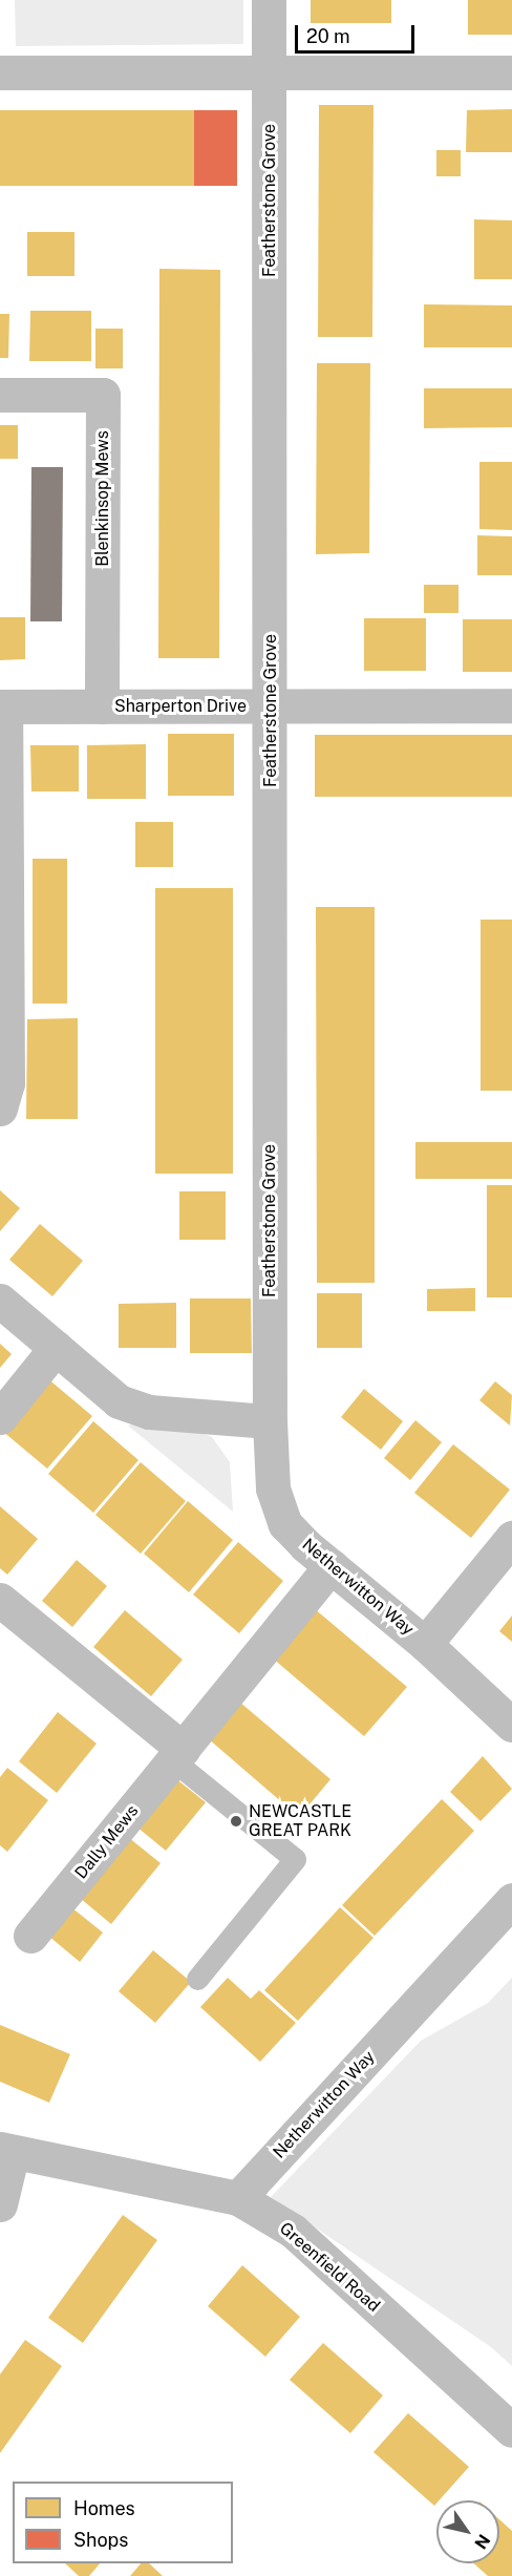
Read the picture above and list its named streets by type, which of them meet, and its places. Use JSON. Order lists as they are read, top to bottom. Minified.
{"streets":{"street":["Featherstone Grove","Blenkinsop Mews","Sharperton Drive","Netherwitton Way","Dally Mews","Greenfield Road"]},"crossings":[["Featherstone Grove","Sharperton Drive"],["Featherstone Grove","Netherwitton Way"],["Blenkinsop Mews","Sharperton Drive"],["Netherwitton Way","Dally Mews"],["Netherwitton Way","Greenfield Road"]],"places":["NEWCASTLE GREAT PARK"],"legend":["Homes","Shops"],"scale_bar":"20 m","north":"bottom right"}
